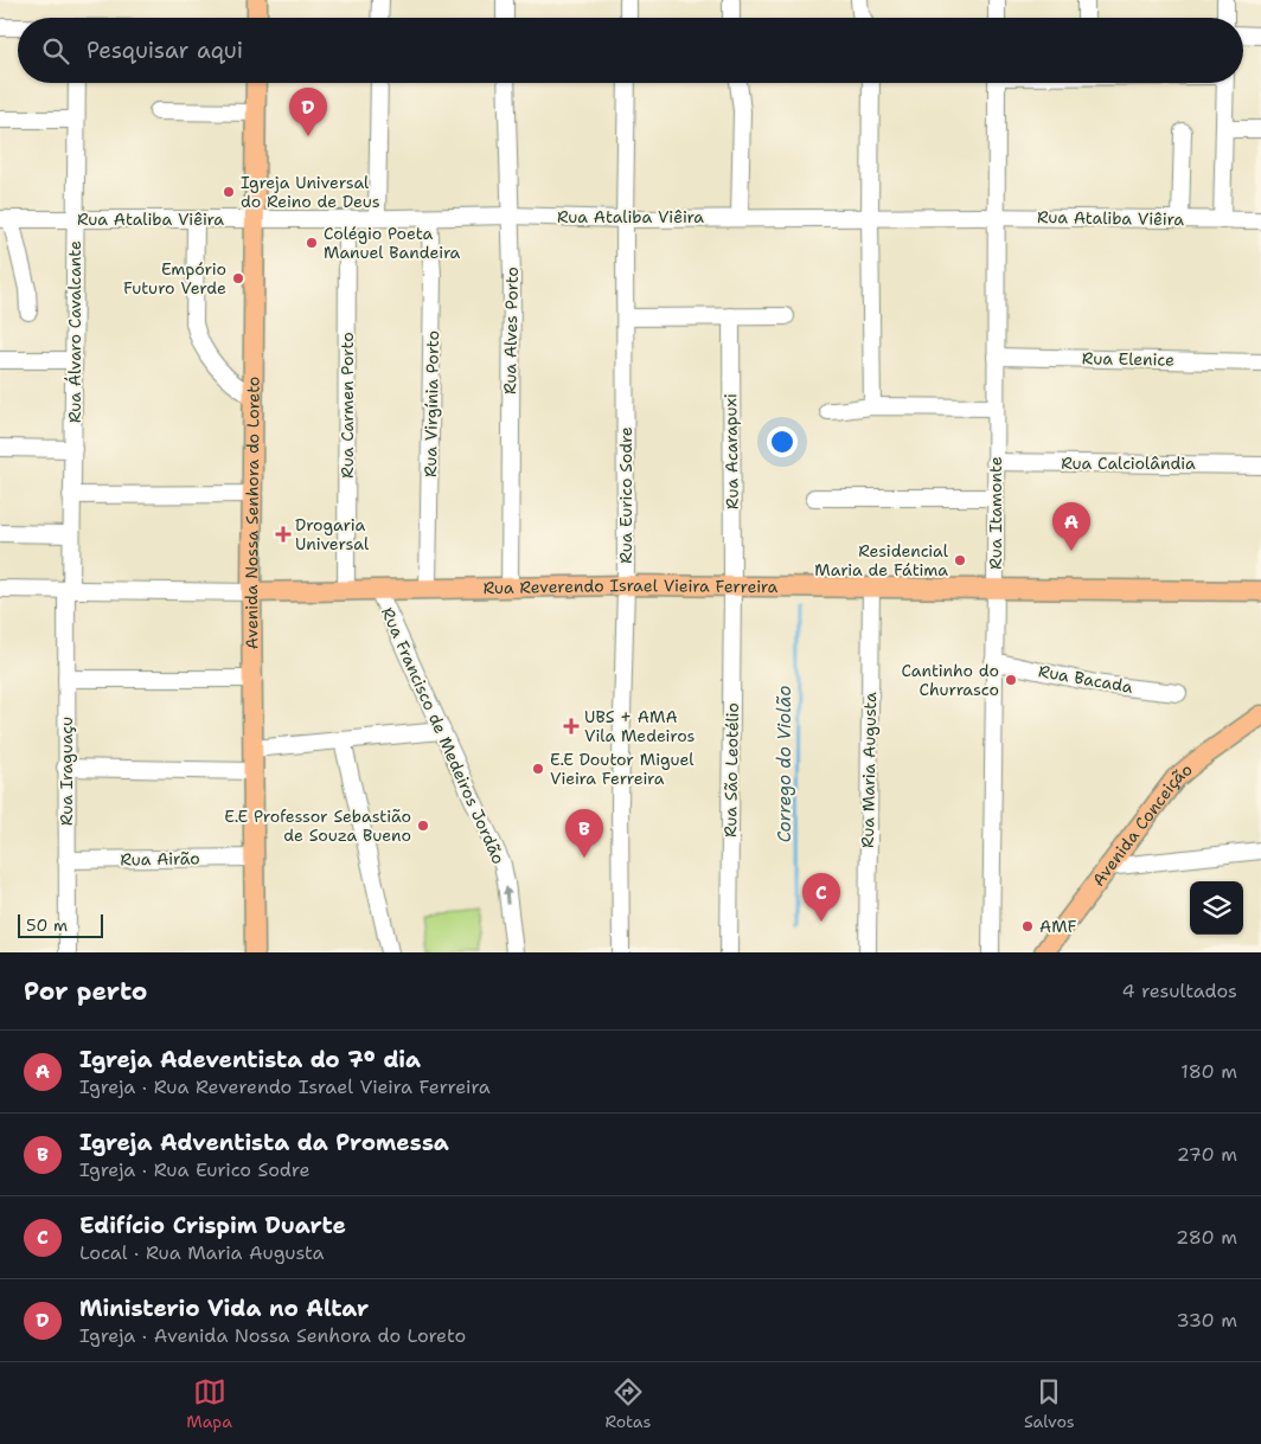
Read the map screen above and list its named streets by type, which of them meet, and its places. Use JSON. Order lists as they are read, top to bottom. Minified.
{"streets":{"main road":["Avenida Nossa Senhora do Loreto","Rua Reverendo Israel Vieira Ferreira","Avenida Conceição"],"street":["Rua Ataliba Viêira","Rua Alves Porto","Rua Álvaro Cavalcante","Rua Elenice","Rua Virgínia Porto","Rua Carmen Porto","Rua Acarapuxi","Rua Calciolândia","Rua Eurico Sodre","Rua Itamonte","Rua Bacada","Rua Francisco de Medeiros Jordão","Rua São Leotélio","Rua Maria Augusta","Rua Iraguaçu","Rua Airão"]},"crossings":[["Rua Ataliba Viêira","Rua Alves Porto"],["Rua Ataliba Viêira","Rua Álvaro Cavalcante"],["Rua Ataliba Viêira","Rua Virgínia Porto"],["Rua Ataliba Viêira","Rua Carmen Porto"],["Rua Ataliba Viêira","Rua Eurico Sodre"],["Rua Ataliba Viêira","Avenida Nossa Senhora do Loreto"],["Rua Ataliba Viêira","Rua Itamonte"],["Rua Alves Porto","Rua Reverendo Israel Vieira Ferreira"],["Rua Álvaro Cavalcante","Rua Reverendo Israel Vieira Ferreira"],["Rua Álvaro Cavalcante","Rua Iraguaçu"],["Rua Elenice","Rua Itamonte"],["Rua Virgínia Porto","Rua Reverendo Israel Vieira Ferreira"],["Rua Carmen Porto","Rua Reverendo Israel Vieira Ferreira"],["Rua Acarapuxi","Rua Reverendo Israel Vieira Ferreira"],["Rua Acarapuxi","Rua São Leotélio"],["Rua Calciolândia","Rua Itamonte"],["Rua Eurico Sodre","Rua Reverendo Israel Vieira Ferreira"],["Avenida Nossa Senhora do Loreto","Rua Reverendo Israel Vieira Ferreira"],["Avenida Nossa Senhora do Loreto","Rua Airão"],["Rua Itamonte","Rua Reverendo Israel Vieira Ferreira"],["Rua Itamonte","Rua Bacada"],["Rua Reverendo Israel Vieira Ferreira","Rua Francisco de Medeiros Jordão"],["Rua Reverendo Israel Vieira Ferreira","Rua São Leotélio"],["Rua Reverendo Israel Vieira Ferreira","Rua Maria Augusta"],["Rua Reverendo Israel Vieira Ferreira","Rua Iraguaçu"],["Rua Iraguaçu","Rua Airão"]],"water":["Corrego do Violão"],"places":{"other":["Igreja Universal do Reino de Deus","Colégio Poeta Manuel Bandeira","Empório Futuro Verde","Residencial Maria de Fátima","Cantinho do Churrasco","E.E Doutor Miguel Vieira Ferreira","E.E Professor Sebastião de Souza Bueno","AMF"],"health":["Drogaria Universal","UBS + AMA Vila Medeiros"]},"scale_bar":"50 m","page":{"search":"Pesquisar aqui","pins":["D","A","B","C"],"scale":"50 m","heading":["Por perto","4 resultados"],"list":[{"mark":"A","name":"Igreja Adeventista do 7º dia","note":"Igreja · Rua Reverendo Israel Vieira Ferreira","value":"180 m"},{"mark":"B","name":"Igreja Adventista da Promessa","note":"Igreja · Rua Eurico Sodre","value":"270 m"},{"mark":"C","name":"Edifício Crispim Duarte","note":"Local · Rua Maria Augusta","value":"280 m"},{"mark":"D","name":"Ministerio Vida no Altar","note":"Igreja · Avenida Nossa Senhora do Loreto","value":"330 m"}],"nav":["Mapa","Rotas","Salvos"]}}
